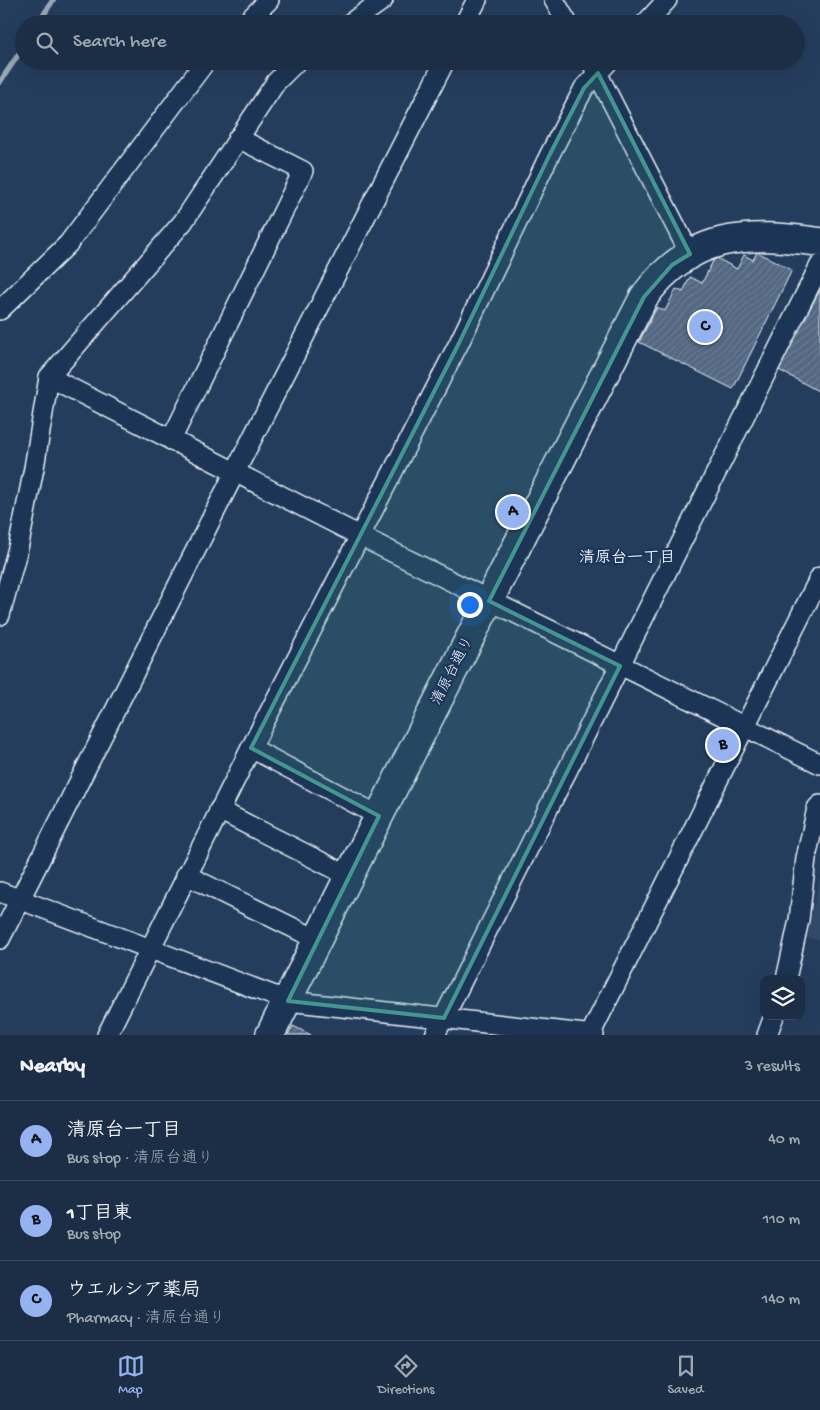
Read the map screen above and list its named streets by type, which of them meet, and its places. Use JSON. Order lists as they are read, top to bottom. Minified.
{"streets":{"street":["清原台通り"]},"districts":["清原台一丁目"],"page":{"search":"Search here","pins":["C","A","B"],"heading":["Nearby","3 results"],"list":[{"mark":"A","name":"清原台一丁目","note":"Bus stop · 清原台通り","value":"40 m"},{"mark":"B","name":"1丁目東","note":"Bus stop","value":"110 m"},{"mark":"C","name":"ウエルシア薬局","note":"Pharmacy · 清原台通り","value":"140 m"}],"nav":["Map","Directions","Saved"]}}
